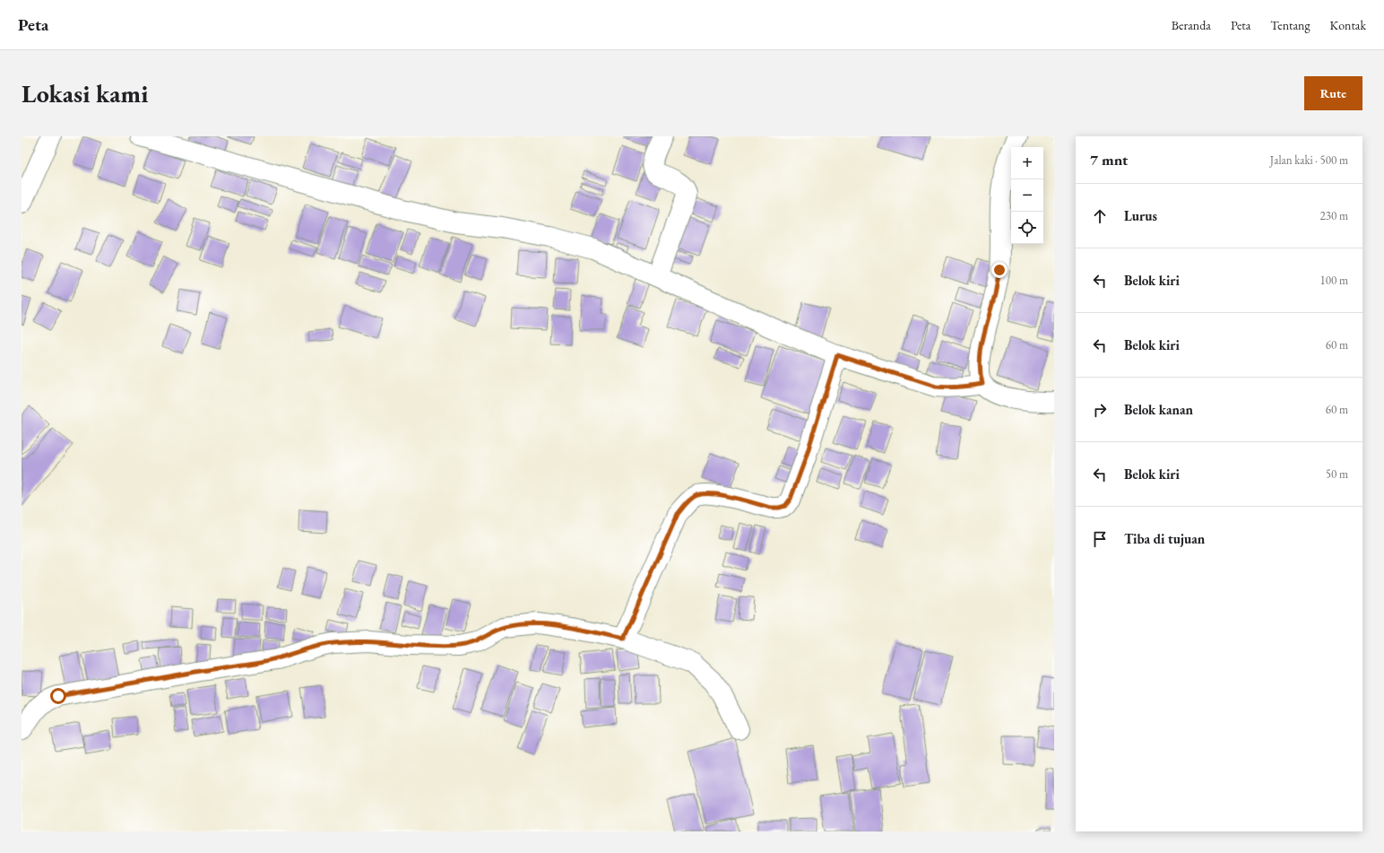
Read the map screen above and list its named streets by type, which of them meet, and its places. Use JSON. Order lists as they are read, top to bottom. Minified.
{"page":{"header":"Peta","nav":["Beranda","Peta","Tentang","Kontak"],"buttons":"Rute","title":"Lokasi kami","heading":["7 mnt","Jalan kaki · 500 m"],"map_buttons":["+","−"],"list":[["Lurus","230 m"],["Belok kiri","100 m"],["Belok kiri","60 m"],["Belok kanan","60 m"],["Belok kiri","50 m"],"Tiba di tujuan"]}}
